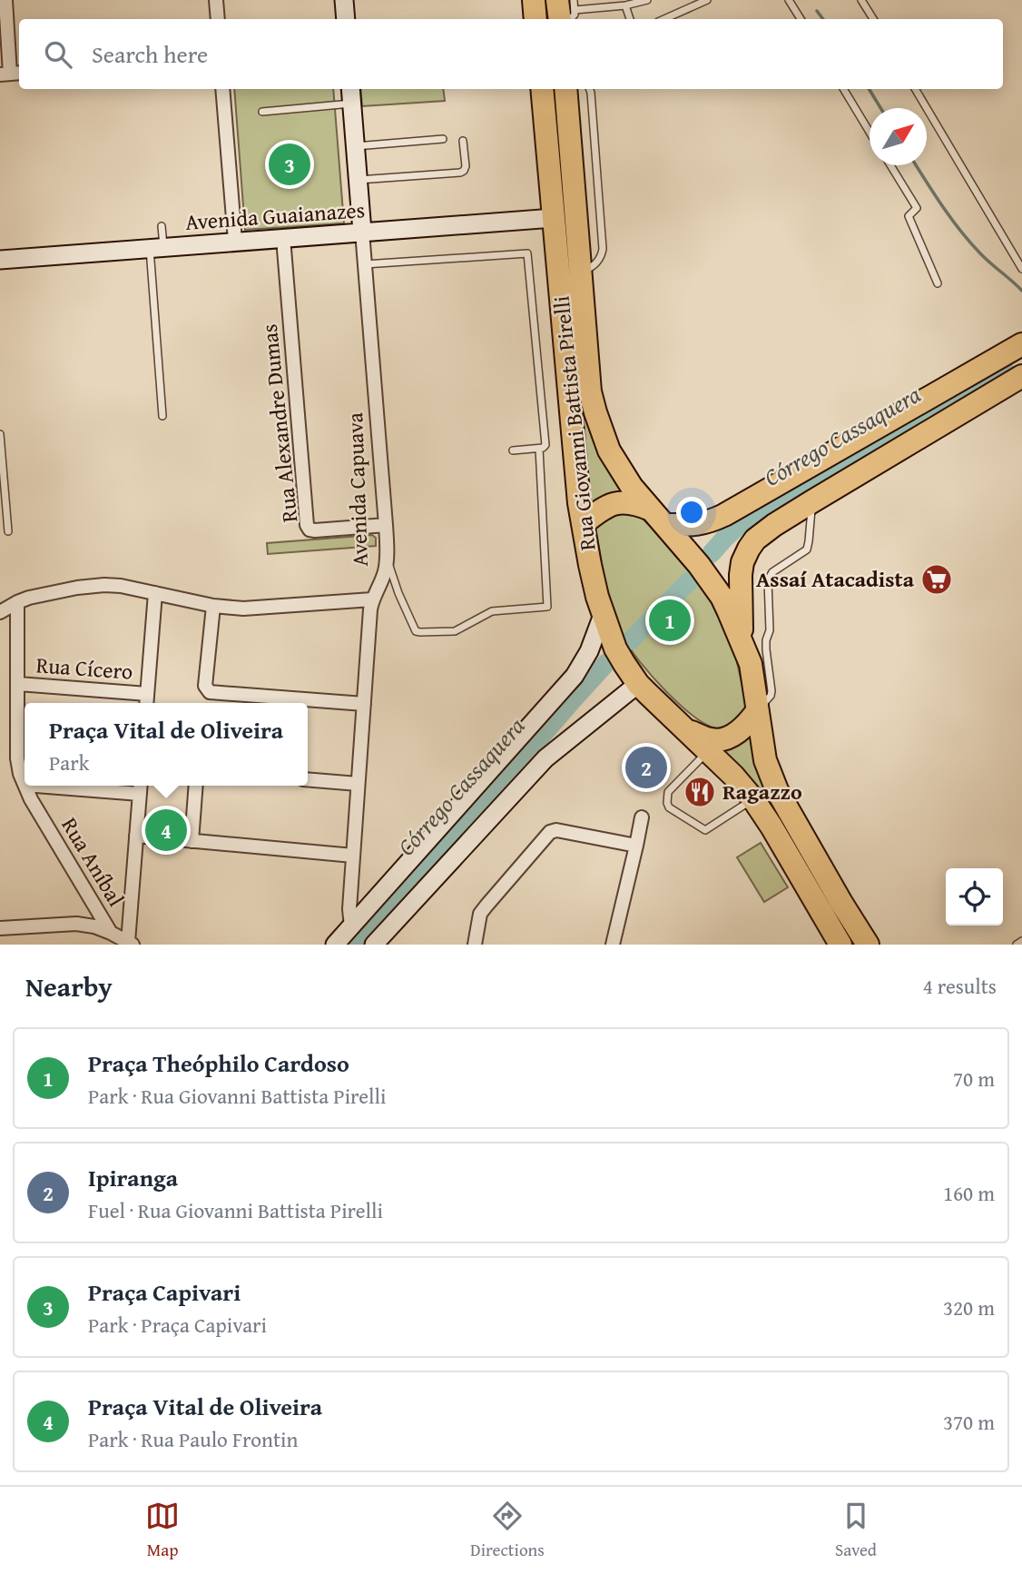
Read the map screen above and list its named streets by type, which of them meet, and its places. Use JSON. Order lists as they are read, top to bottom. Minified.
{"streets":{"highway":["Rua Giovanni Battista Pirelli"],"main road":["Avenida Guaianazes","Avenida Capuava"],"street":["Rua Alexandre Dumas","Rua Cícero","Rua Aníbal"]},"crossings":[["Avenida Guaianazes","Rua Alexandre Dumas"],["Avenida Guaianazes","Rua Giovanni Battista Pirelli"],["Avenida Guaianazes","Avenida Capuava"],["Rua Alexandre Dumas","Avenida Capuava"],["Rua Cícero","Rua Aníbal"]],"water":["Córrego Cassaquera"],"places":{"supermarket":["Assaí Atacadista"],"restaurant":["Ragazzo"]},"north":"top right","page":{"search":"Search here","pins":["3","1","2","4"],"popup":["Praça Vital de Oliveira","Park"],"heading":["Nearby","4 results"],"list":[{"mark":"1","name":"Praça Theóphilo Cardoso","note":"Park · Rua Giovanni Battista Pirelli","value":"70 m"},{"mark":"2","name":"Ipiranga","note":"Fuel · Rua Giovanni Battista Pirelli","value":"160 m"},{"mark":"3","name":"Praça Capivari","note":"Park · Praça Capivari","value":"320 m"},{"mark":"4","name":"Praça Vital de Oliveira","note":"Park · Rua Paulo Frontin","value":"370 m"}],"nav":["Map","Directions","Saved"]}}
